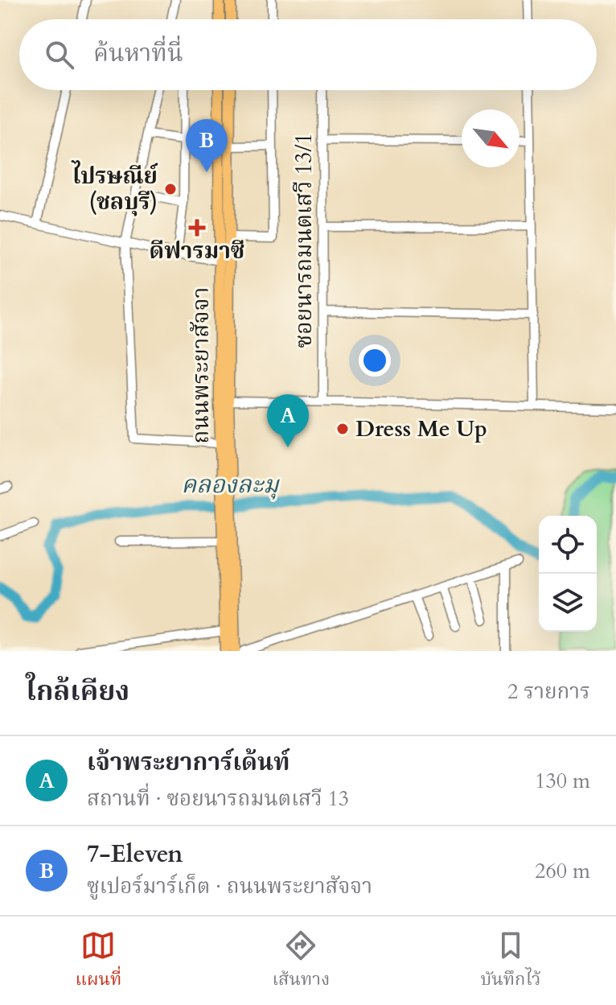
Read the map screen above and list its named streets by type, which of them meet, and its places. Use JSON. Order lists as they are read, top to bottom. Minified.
{"streets":{"main road":["ถนนพระยาสัจจา"],"street":["ซอยนารถมนตเสวี 13/1"]},"water":["คลองละมุ"],"places":{"other":["ไปรษณีย์ (ชลบุรี)","Dress Me Up"],"health":["ดีฟารมาซี"]},"north":"bottom right","page":{"search":"ค้นหาที่นี่","pins":["B","A"],"heading":["ใกล้เคียง","2 รายการ"],"list":[{"mark":"A","name":"เจ้าพระยาการ์เด้นท์","note":"สถานที่ · ซอยนารถมนตเสวี 13","value":"130 m"},{"mark":"B","name":"7-Eleven","note":"ซูเปอร์มาร์เก็ต · ถนนพระยาสัจจา","value":"260 m"}],"nav":["แผนที่","เส้นทาง","บันทึกไว้"]}}
